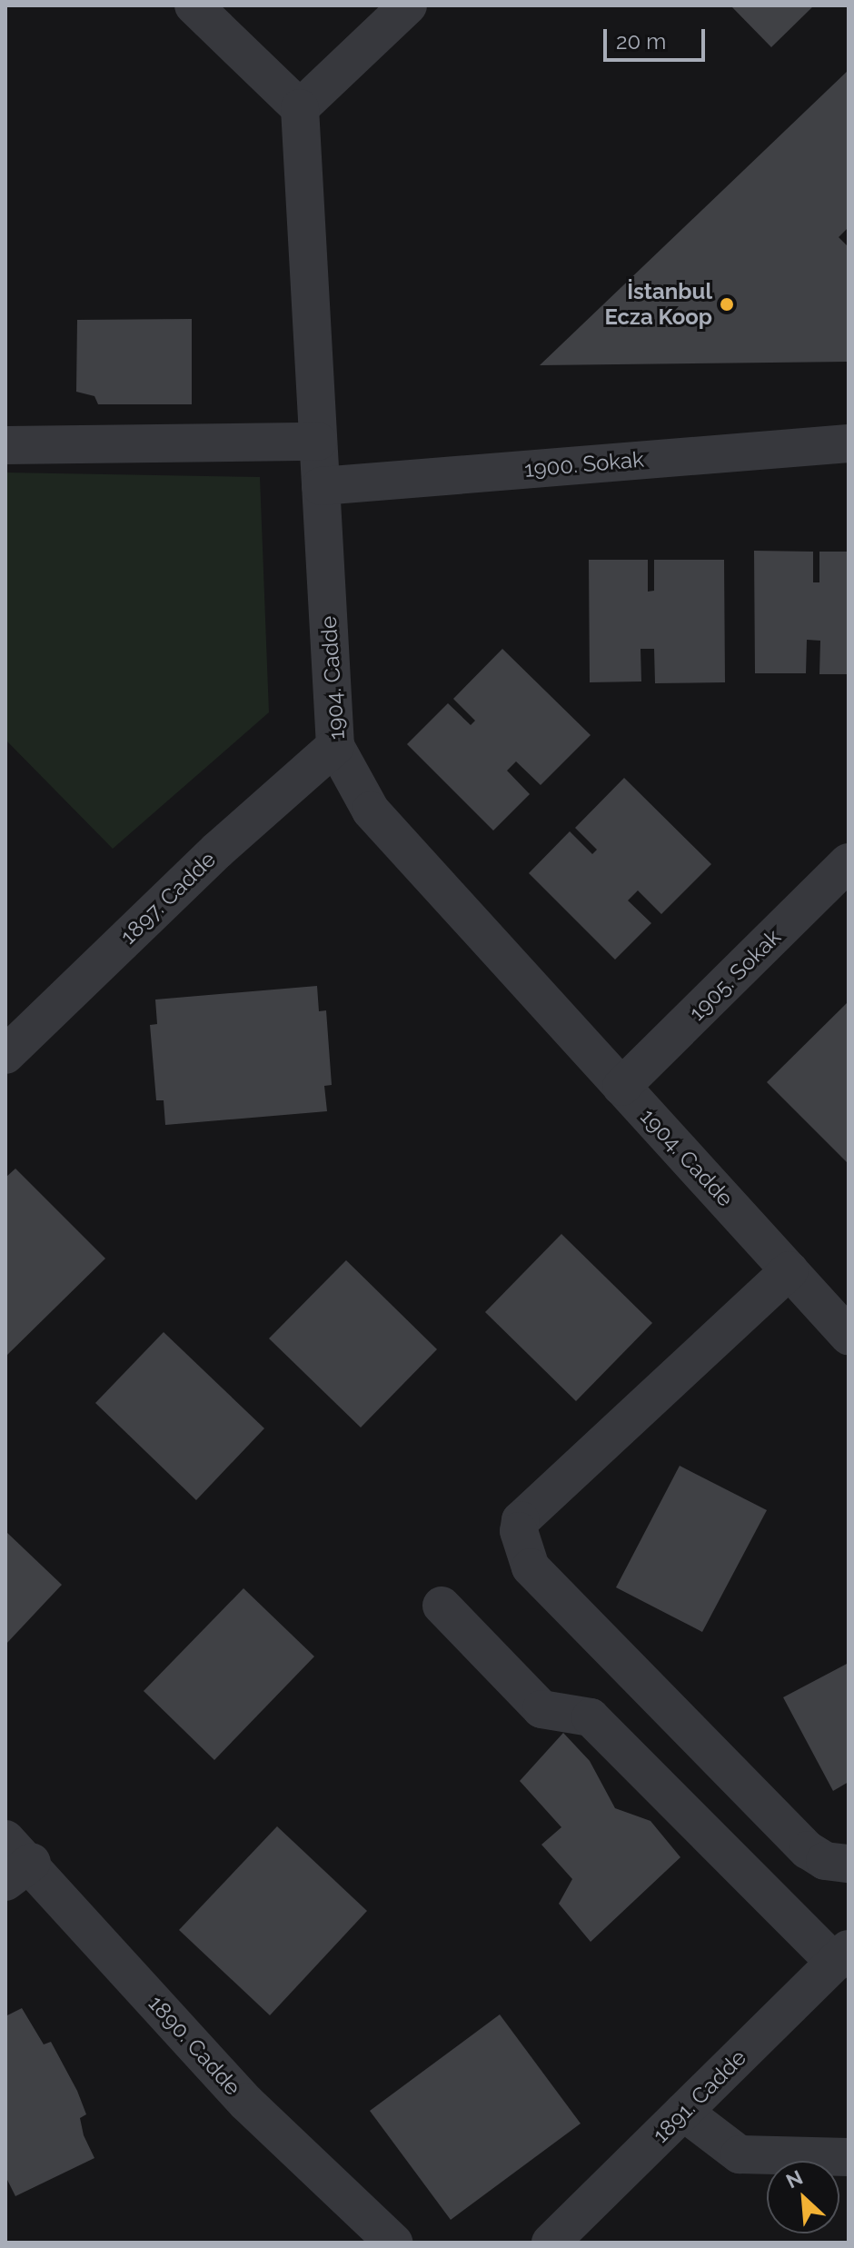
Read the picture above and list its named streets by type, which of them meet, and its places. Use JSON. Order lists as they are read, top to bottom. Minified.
{"streets":{"street":["1900. Sokak","1904. Cadde","1897. Cadde","1905. Sokak","1890. Cadde","1891. Cadde"]},"crossings":[["1900. Sokak","1904. Cadde"],["1904. Cadde","1897. Cadde"],["1904. Cadde","1905. Sokak"]],"places":["İstanbul Ecza Koop"],"scale_bar":"20 m","north":"top left"}
